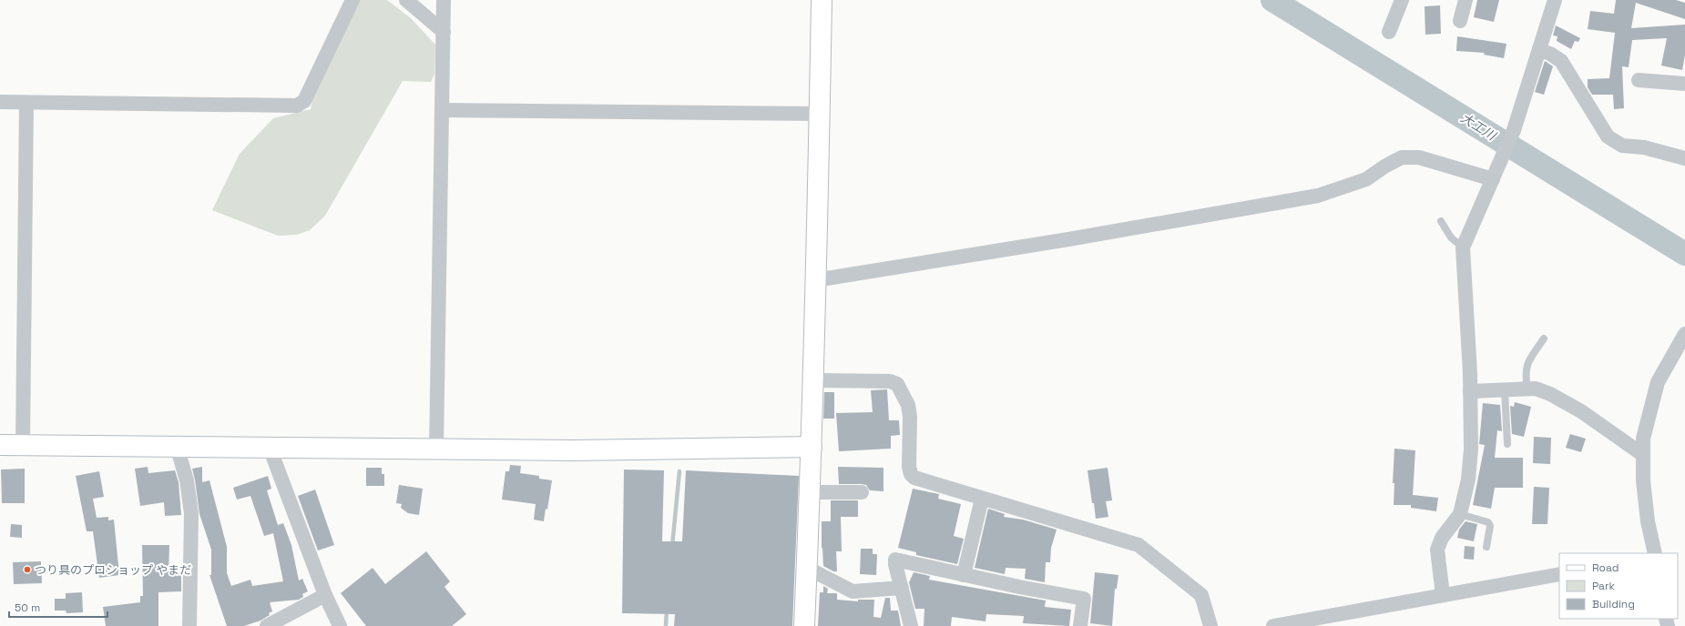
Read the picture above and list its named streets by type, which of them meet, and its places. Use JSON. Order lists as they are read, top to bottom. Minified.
{"water":["大工川"],"places":["つり具のプロショップ やまだ"],"legend":["Road","Park","Building"],"scale_bar":"50 m"}
